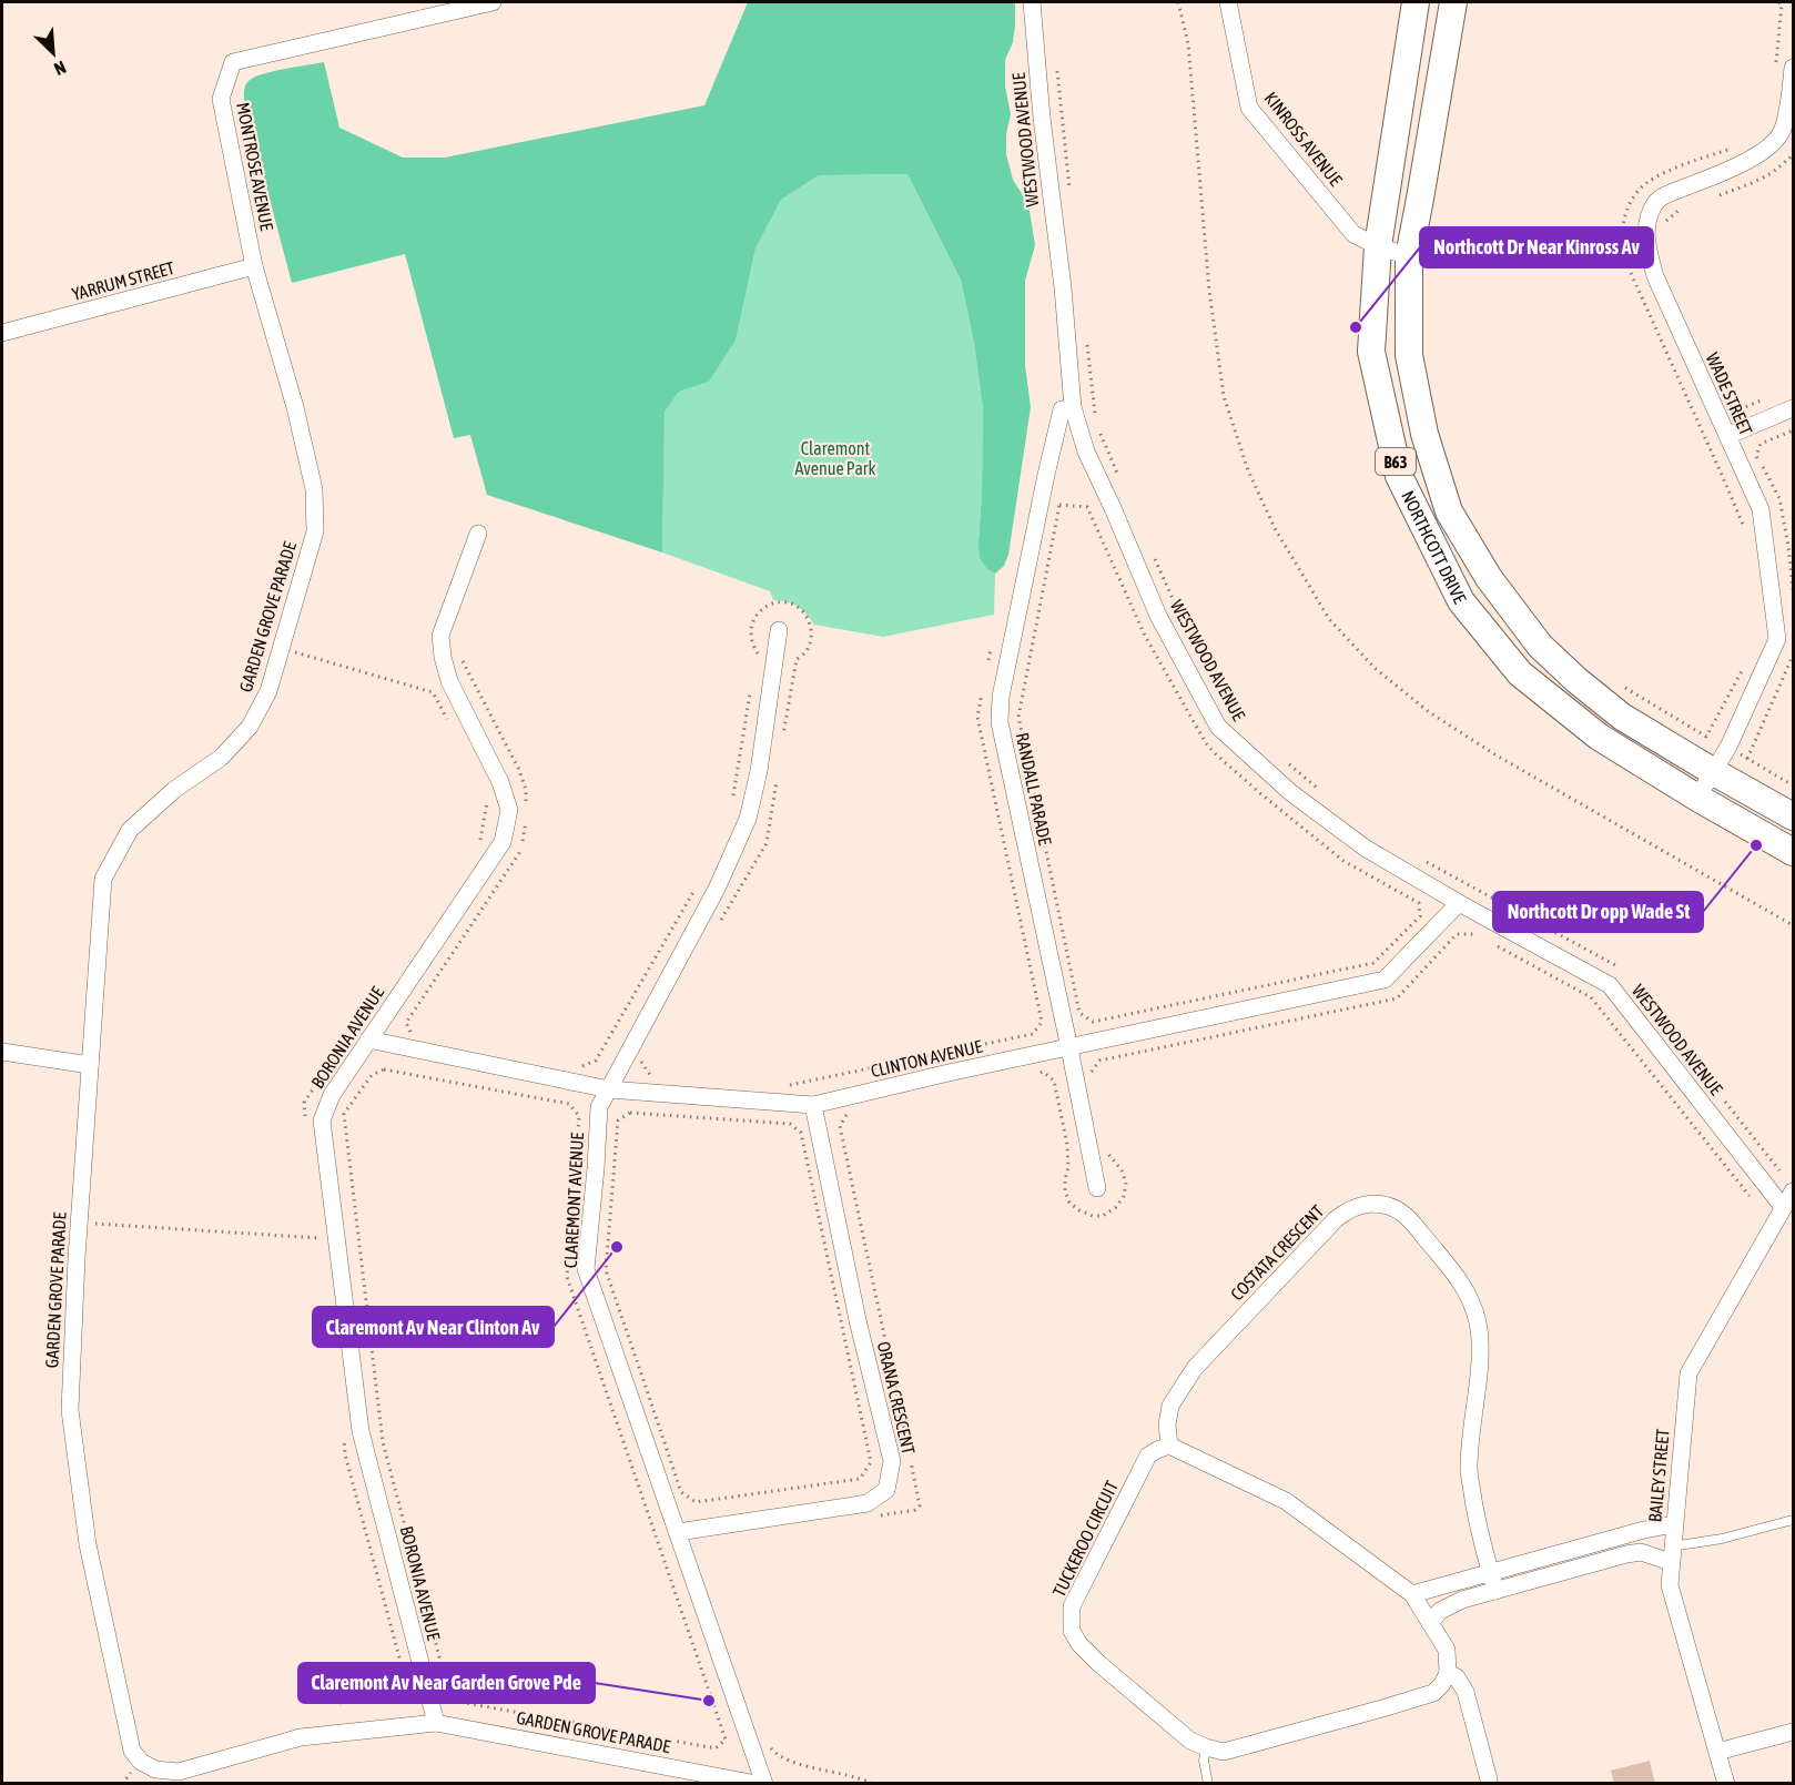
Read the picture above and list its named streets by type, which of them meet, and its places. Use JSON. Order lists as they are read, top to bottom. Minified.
{"streets":{"main road":["B63","NORTHCOTT DRIVE"],"street":["KINROSS AVENUE","WESTWOOD AVENUE","MONTROSE AVENUE","YARRUM STREET","WADE STREET","GARDEN GROVE PARADE","RANDALL PARADE","BORONIA AVENUE","CLINTON AVENUE","CLAREMONT AVENUE","COSTATA CRESCENT","ORANA CRESCENT","BAILEY STREET","TUCKEROO CIRCUIT"]},"crossings":[["KINROSS AVENUE","NORTHCOTT DRIVE"],["WESTWOOD AVENUE","RANDALL PARADE"],["WESTWOOD AVENUE","CLINTON AVENUE"],["WESTWOOD AVENUE","BAILEY STREET"],["MONTROSE AVENUE","YARRUM STREET"],["MONTROSE AVENUE","GARDEN GROVE PARADE"],["YARRUM STREET","GARDEN GROVE PARADE"],["WADE STREET","NORTHCOTT DRIVE"],["GARDEN GROVE PARADE","BORONIA AVENUE"],["RANDALL PARADE","CLINTON AVENUE"],["BORONIA AVENUE","CLINTON AVENUE"],["CLINTON AVENUE","CLAREMONT AVENUE"],["CLINTON AVENUE","ORANA CRESCENT"],["CLAREMONT AVENUE","ORANA CRESCENT"],["COSTATA CRESCENT","TUCKEROO CIRCUIT"]],"parks":["Claremont Avenue Park"],"places":["Northcott Dr Near Kinross Av","Northcott Dr opp Wade St","Claremont Av Near Clinton Av","Claremont Av Near Garden Grove Pde"],"north":"bottom right"}
